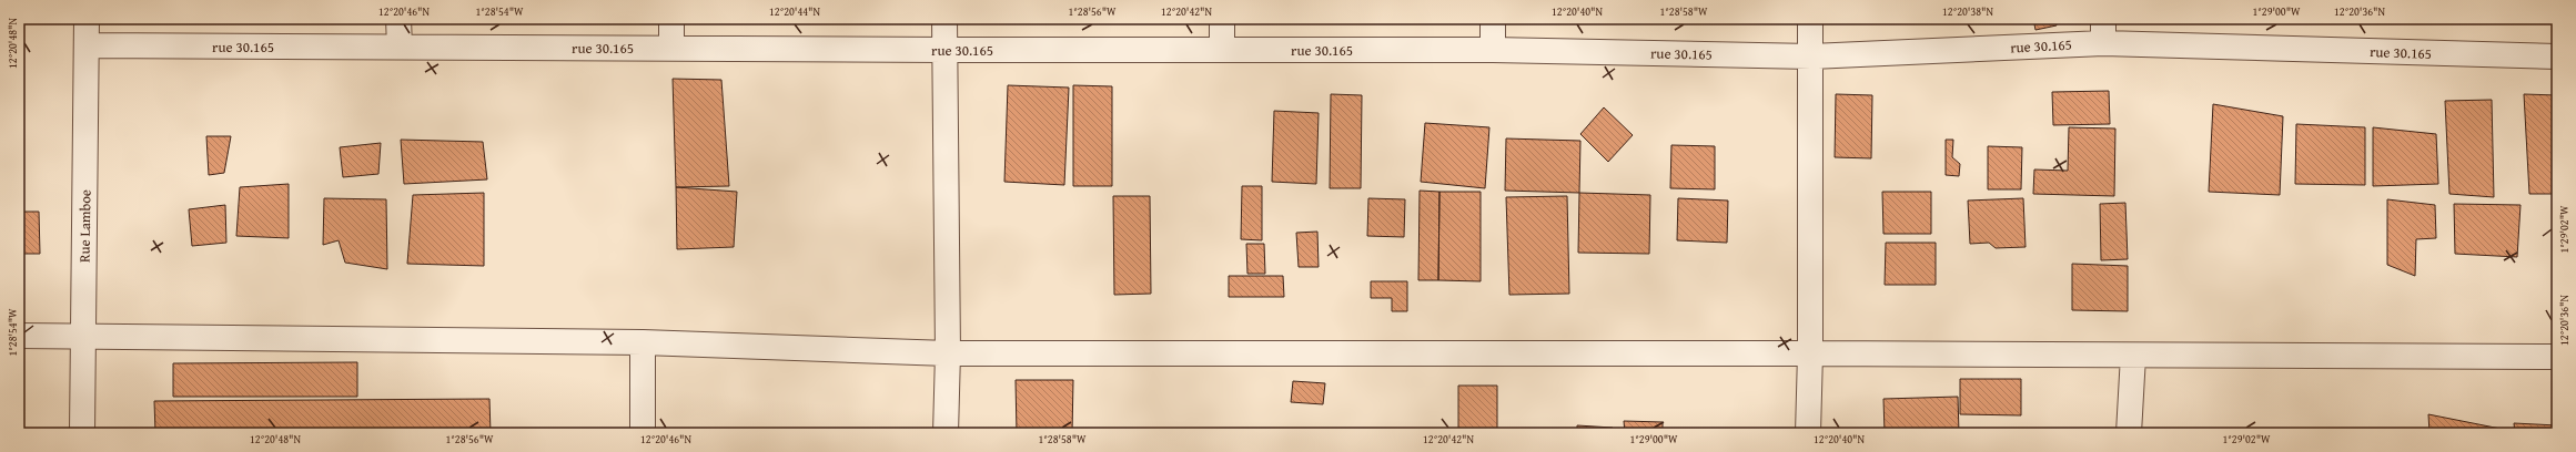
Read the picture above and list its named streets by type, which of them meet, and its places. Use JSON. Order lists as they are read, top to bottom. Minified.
{"streets":{"street":["rue 30.165","Rue Lamboe"]},"crossings":[["rue 30.165","Rue Lamboe"]],"coordinates":["12°20'46\"N","1°28'54\"W","12°20'44\"N","1°28'56\"W","12°20'42\"N","12°20'40\"N","1°28'58\"W","12°20'38\"N","1°29'00\"W","12°20'36\"N","12°20'48\"N","1°29'02\"W"]}
